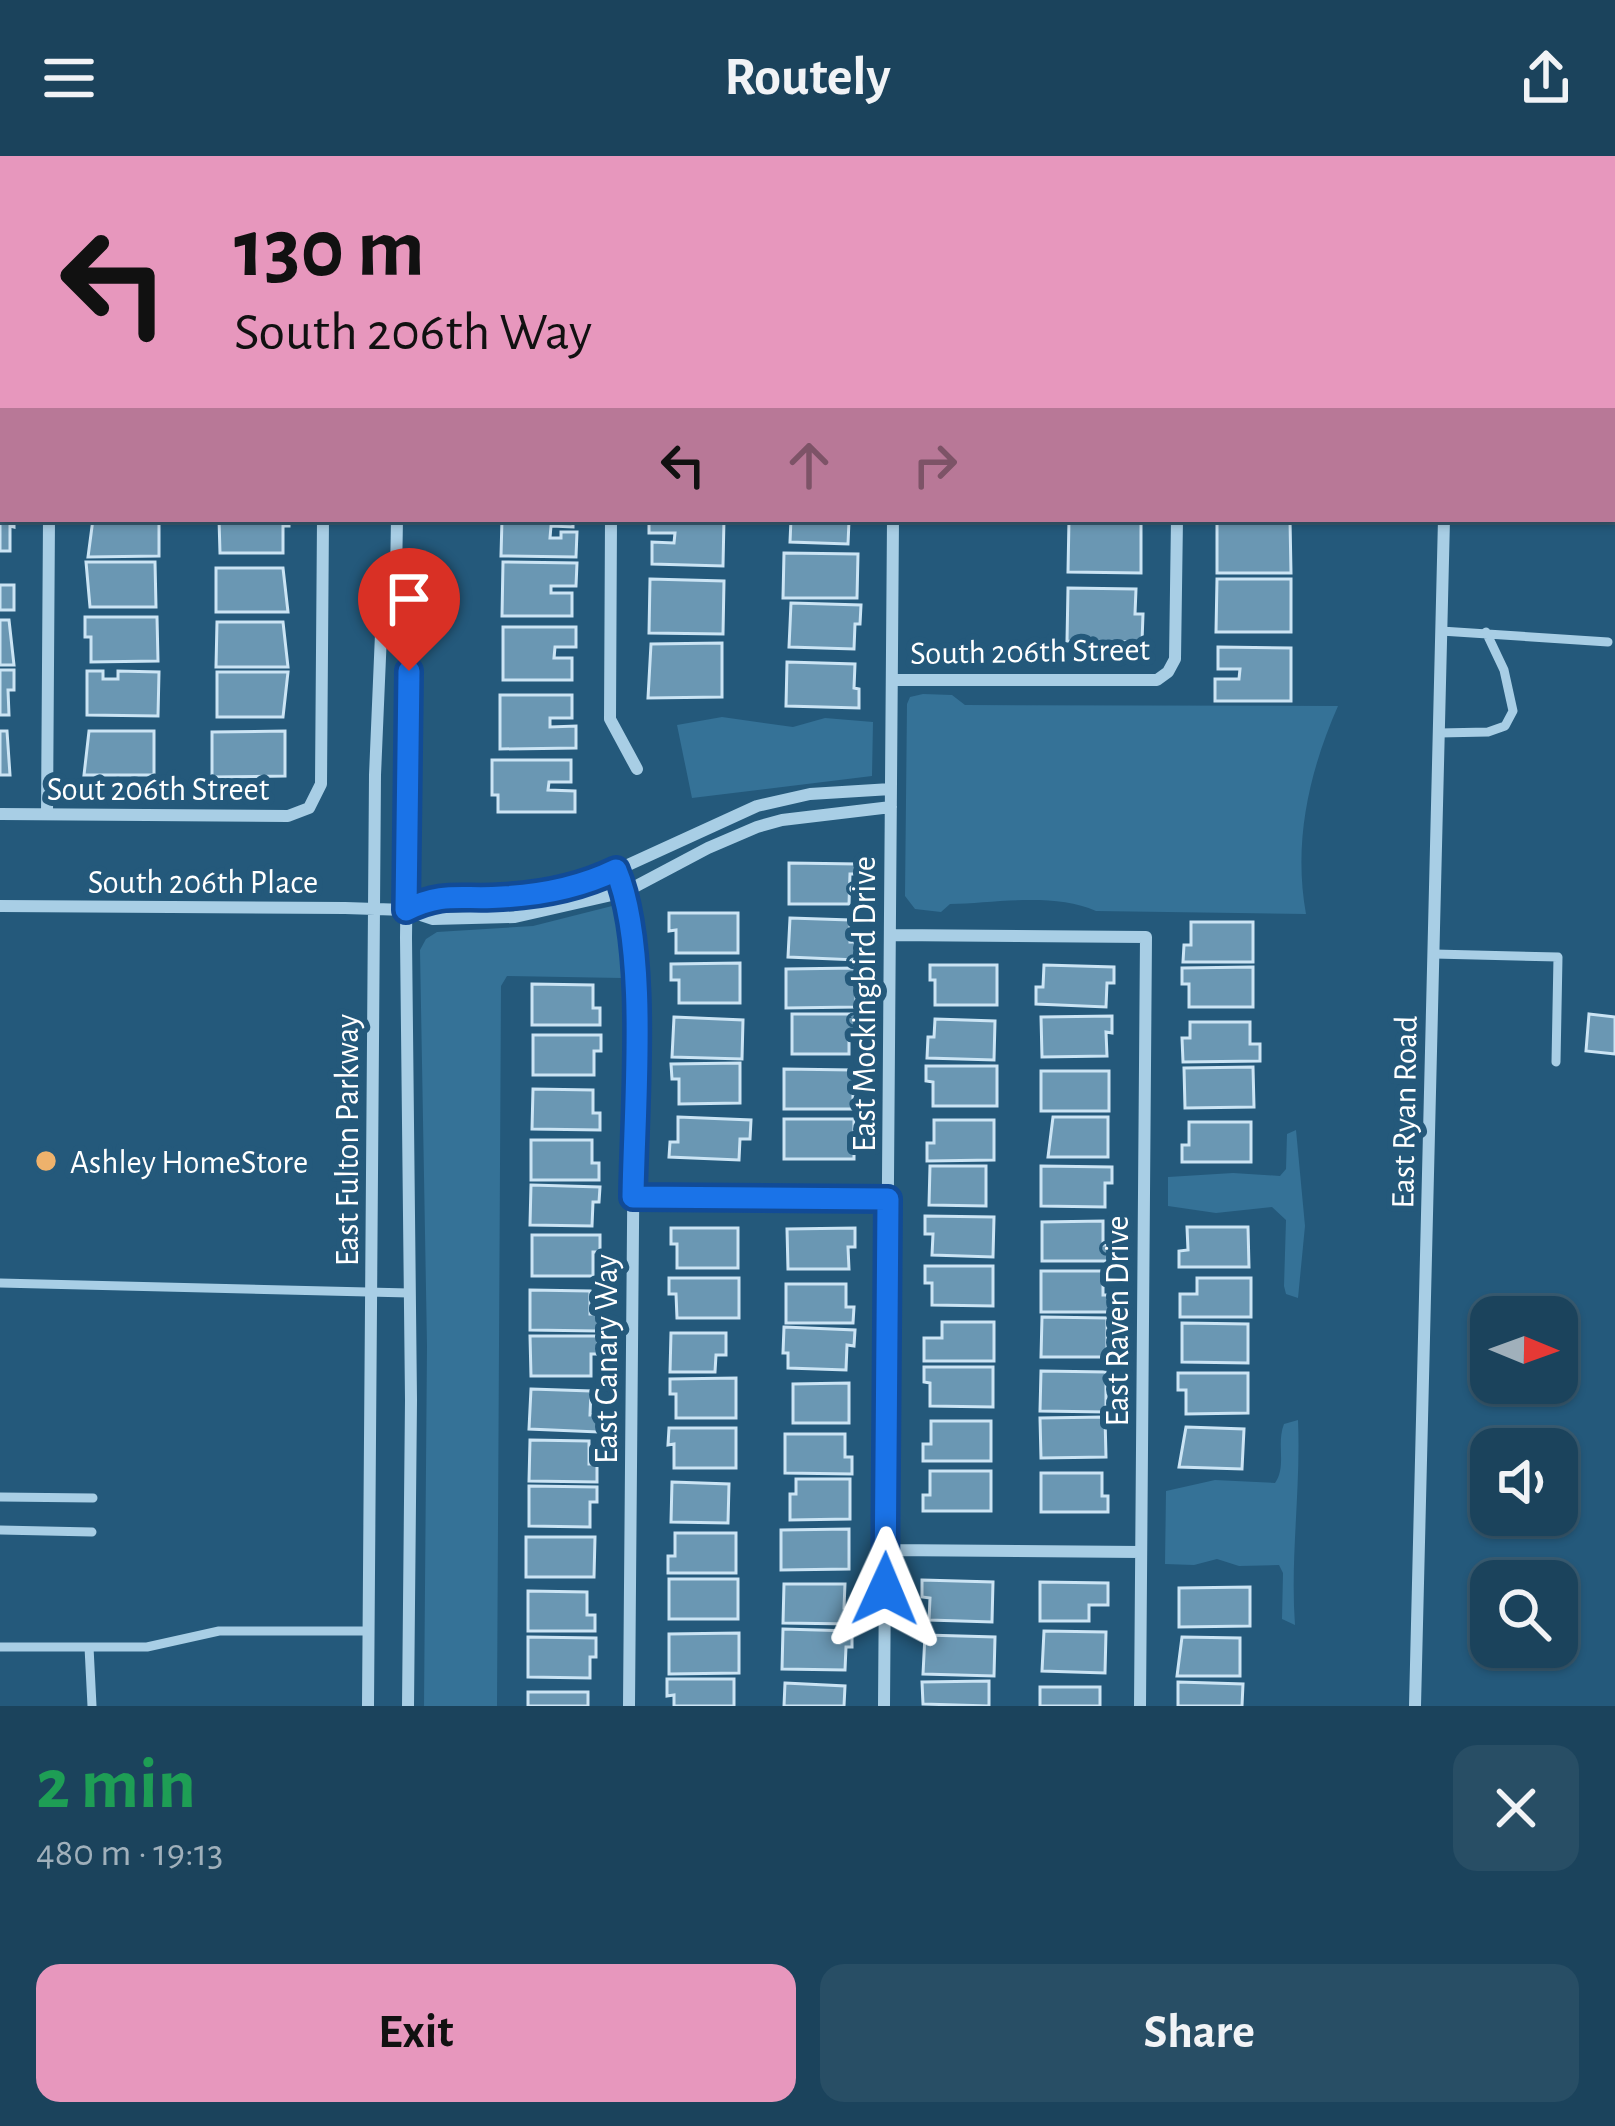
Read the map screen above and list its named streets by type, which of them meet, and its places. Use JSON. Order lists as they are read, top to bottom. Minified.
{"streets":{"street":["South 206th Street","Sout 206th Street","South 206th Place","East Mockingbird Drive","East Ryan Road","East Fulton Parkway","East Raven Drive","East Canary Way"]},"crossings":[["South 206th Street","East Mockingbird Drive"],["South 206th Place","East Mockingbird Drive"],["South 206th Place","East Fulton Parkway"],["South 206th Place","East Canary Way"],["East Mockingbird Drive","East Raven Drive"]],"places":["Ashley HomeStore"],"north":"right","page":{"header":"Routely","turn":["130 m","South 206th Way"],"heading":["2 min","480 m · 19:13"],"buttons":["Exit","Share"]}}
